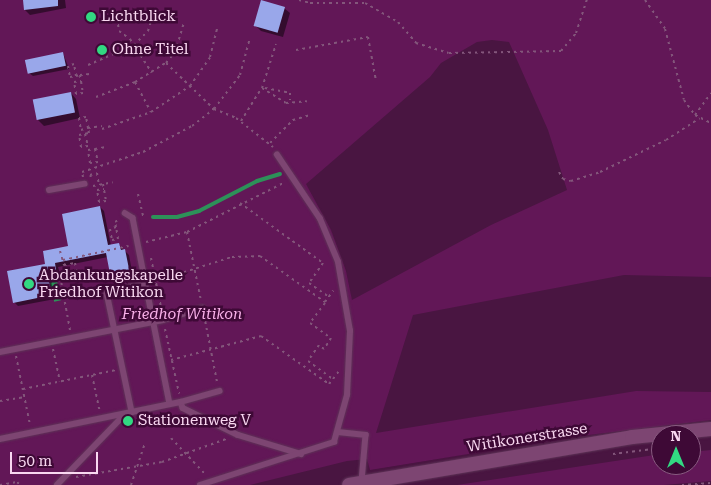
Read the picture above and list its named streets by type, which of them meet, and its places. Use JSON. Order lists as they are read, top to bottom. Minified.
{"streets":{"main road":["Witikonerstrasse"]},"parks":["Friedhof Witikon"],"places":["Lichtblick","Ohne Titel","Abdankungskapelle Friedhof Witikon","Stationenweg V"],"scale_bar":"50 m","north":"top"}
